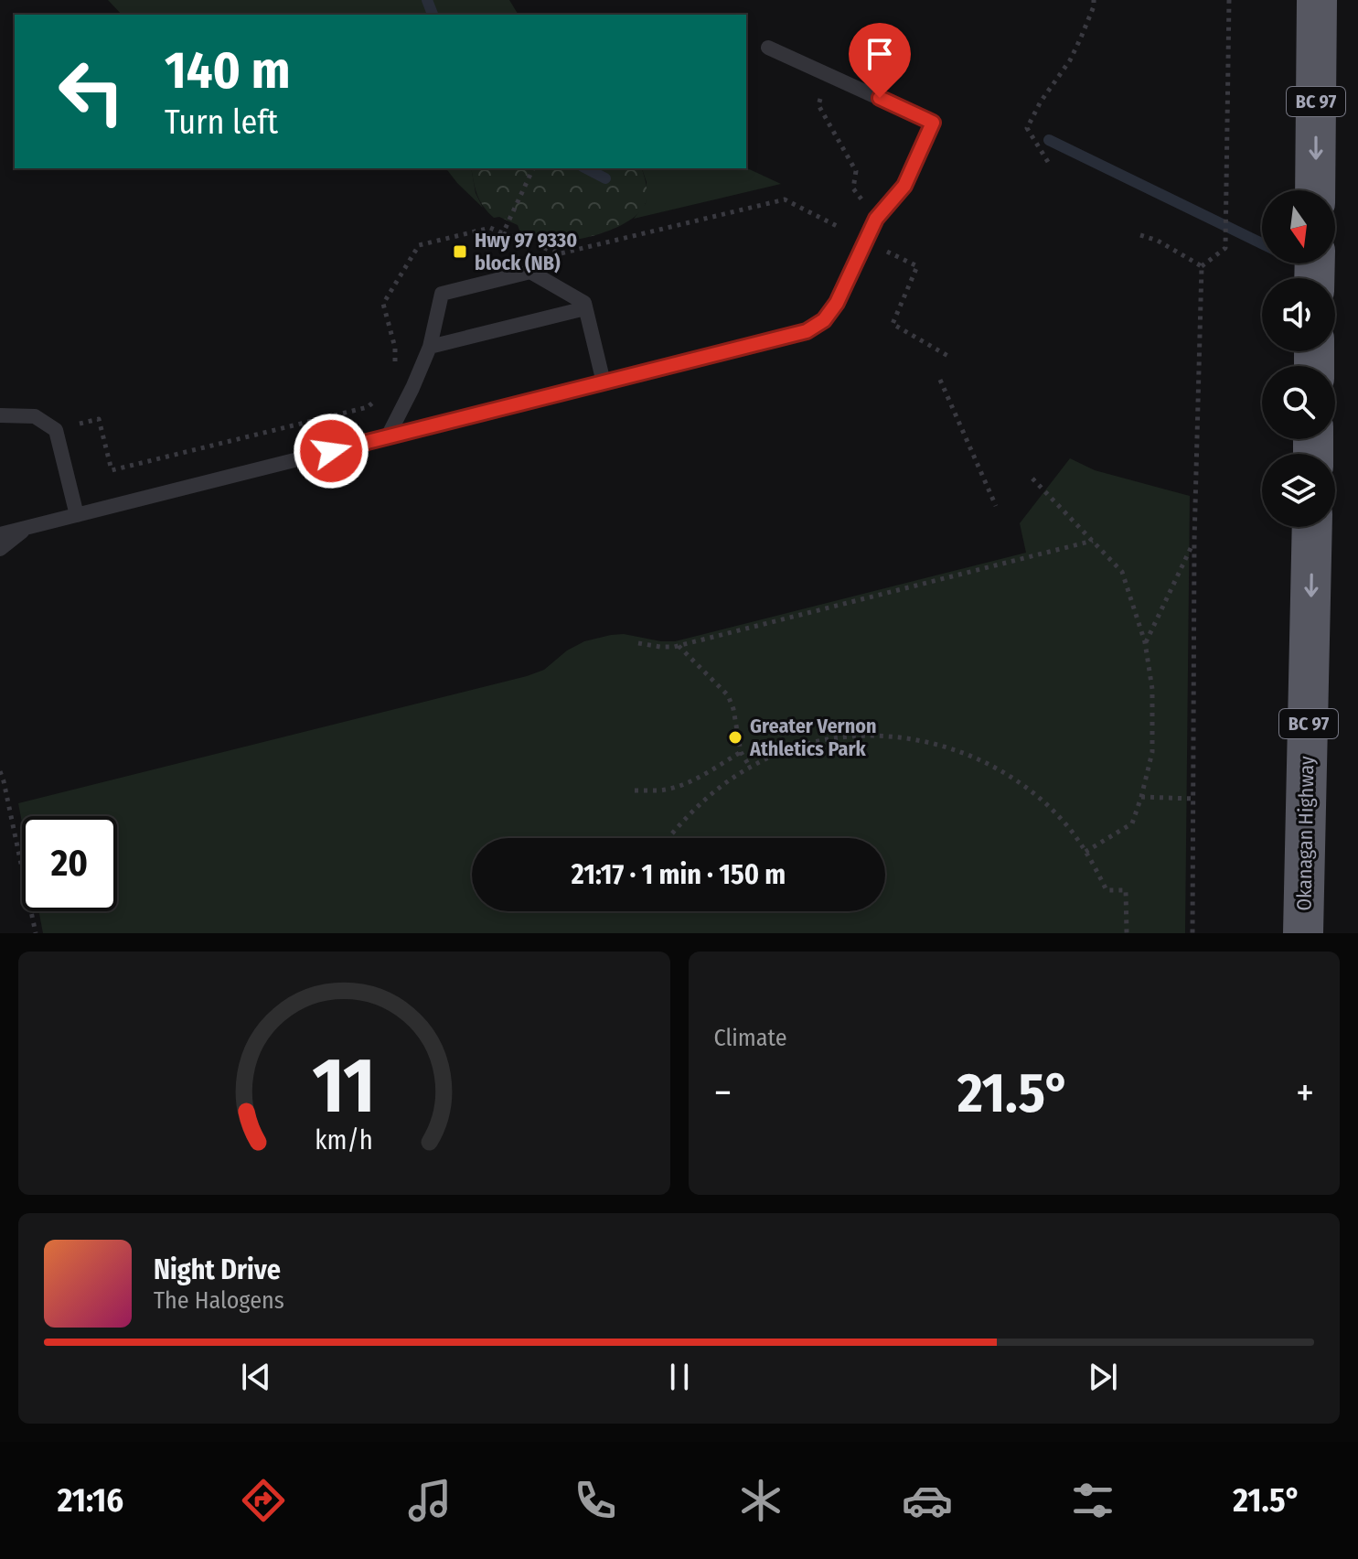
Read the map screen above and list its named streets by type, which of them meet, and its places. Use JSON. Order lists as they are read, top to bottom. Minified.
{"streets":{"highway":["BC 97","Okanagan Highway"]},"one_way":["Okanagan Highway"],"places":{"transit":["Hwy 97 9330 block (NB)"],"other":["Greater Vernon Athletics Park"]},"north":"bottom","page":{"turn":["140 m","Turn left"],"limit":"20","trip":"21:17 · 1 min · 150 m","tile":"Climate","heat":["−","21.5°","+"],"song":["Night Drive","The Halogens"],"tabs":["21:16","21.5°"],"gauge":["11","km/h"]}}
